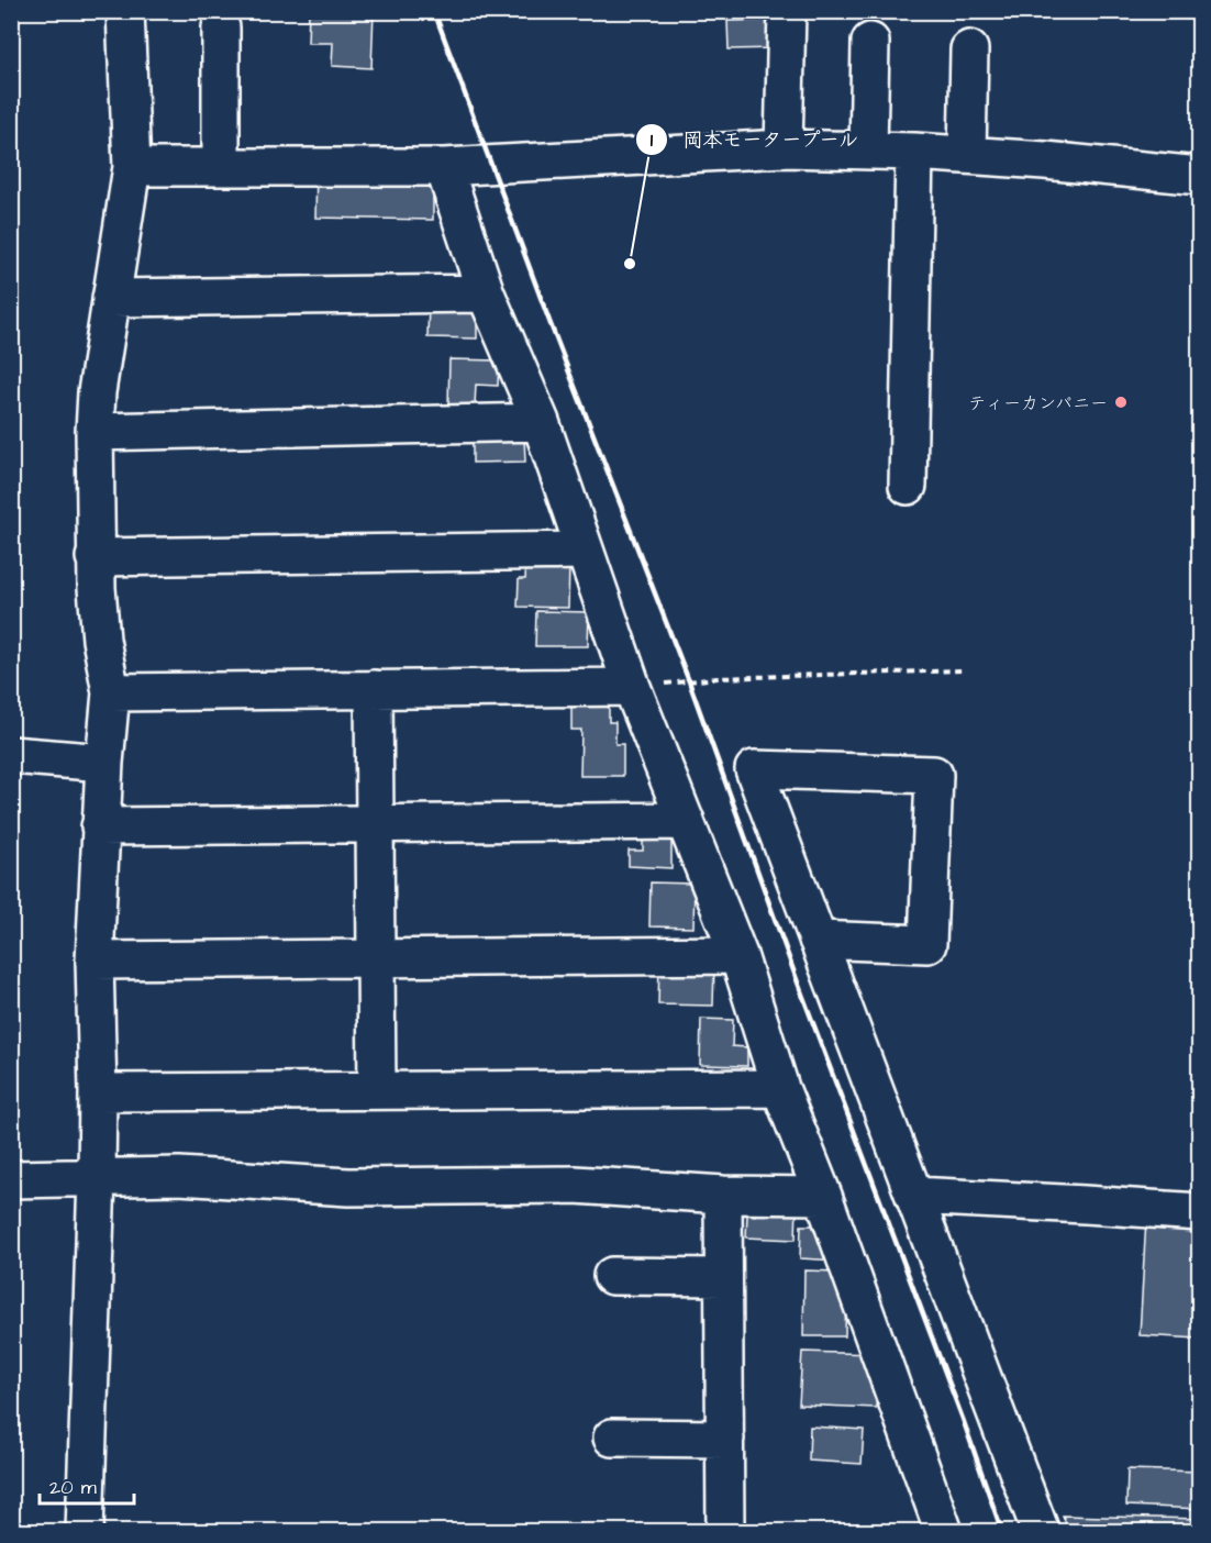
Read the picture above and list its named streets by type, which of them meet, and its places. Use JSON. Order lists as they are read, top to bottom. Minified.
{"places":["岡本モータープール","ティーカンパニー"],"scale_bar":"20 m"}
